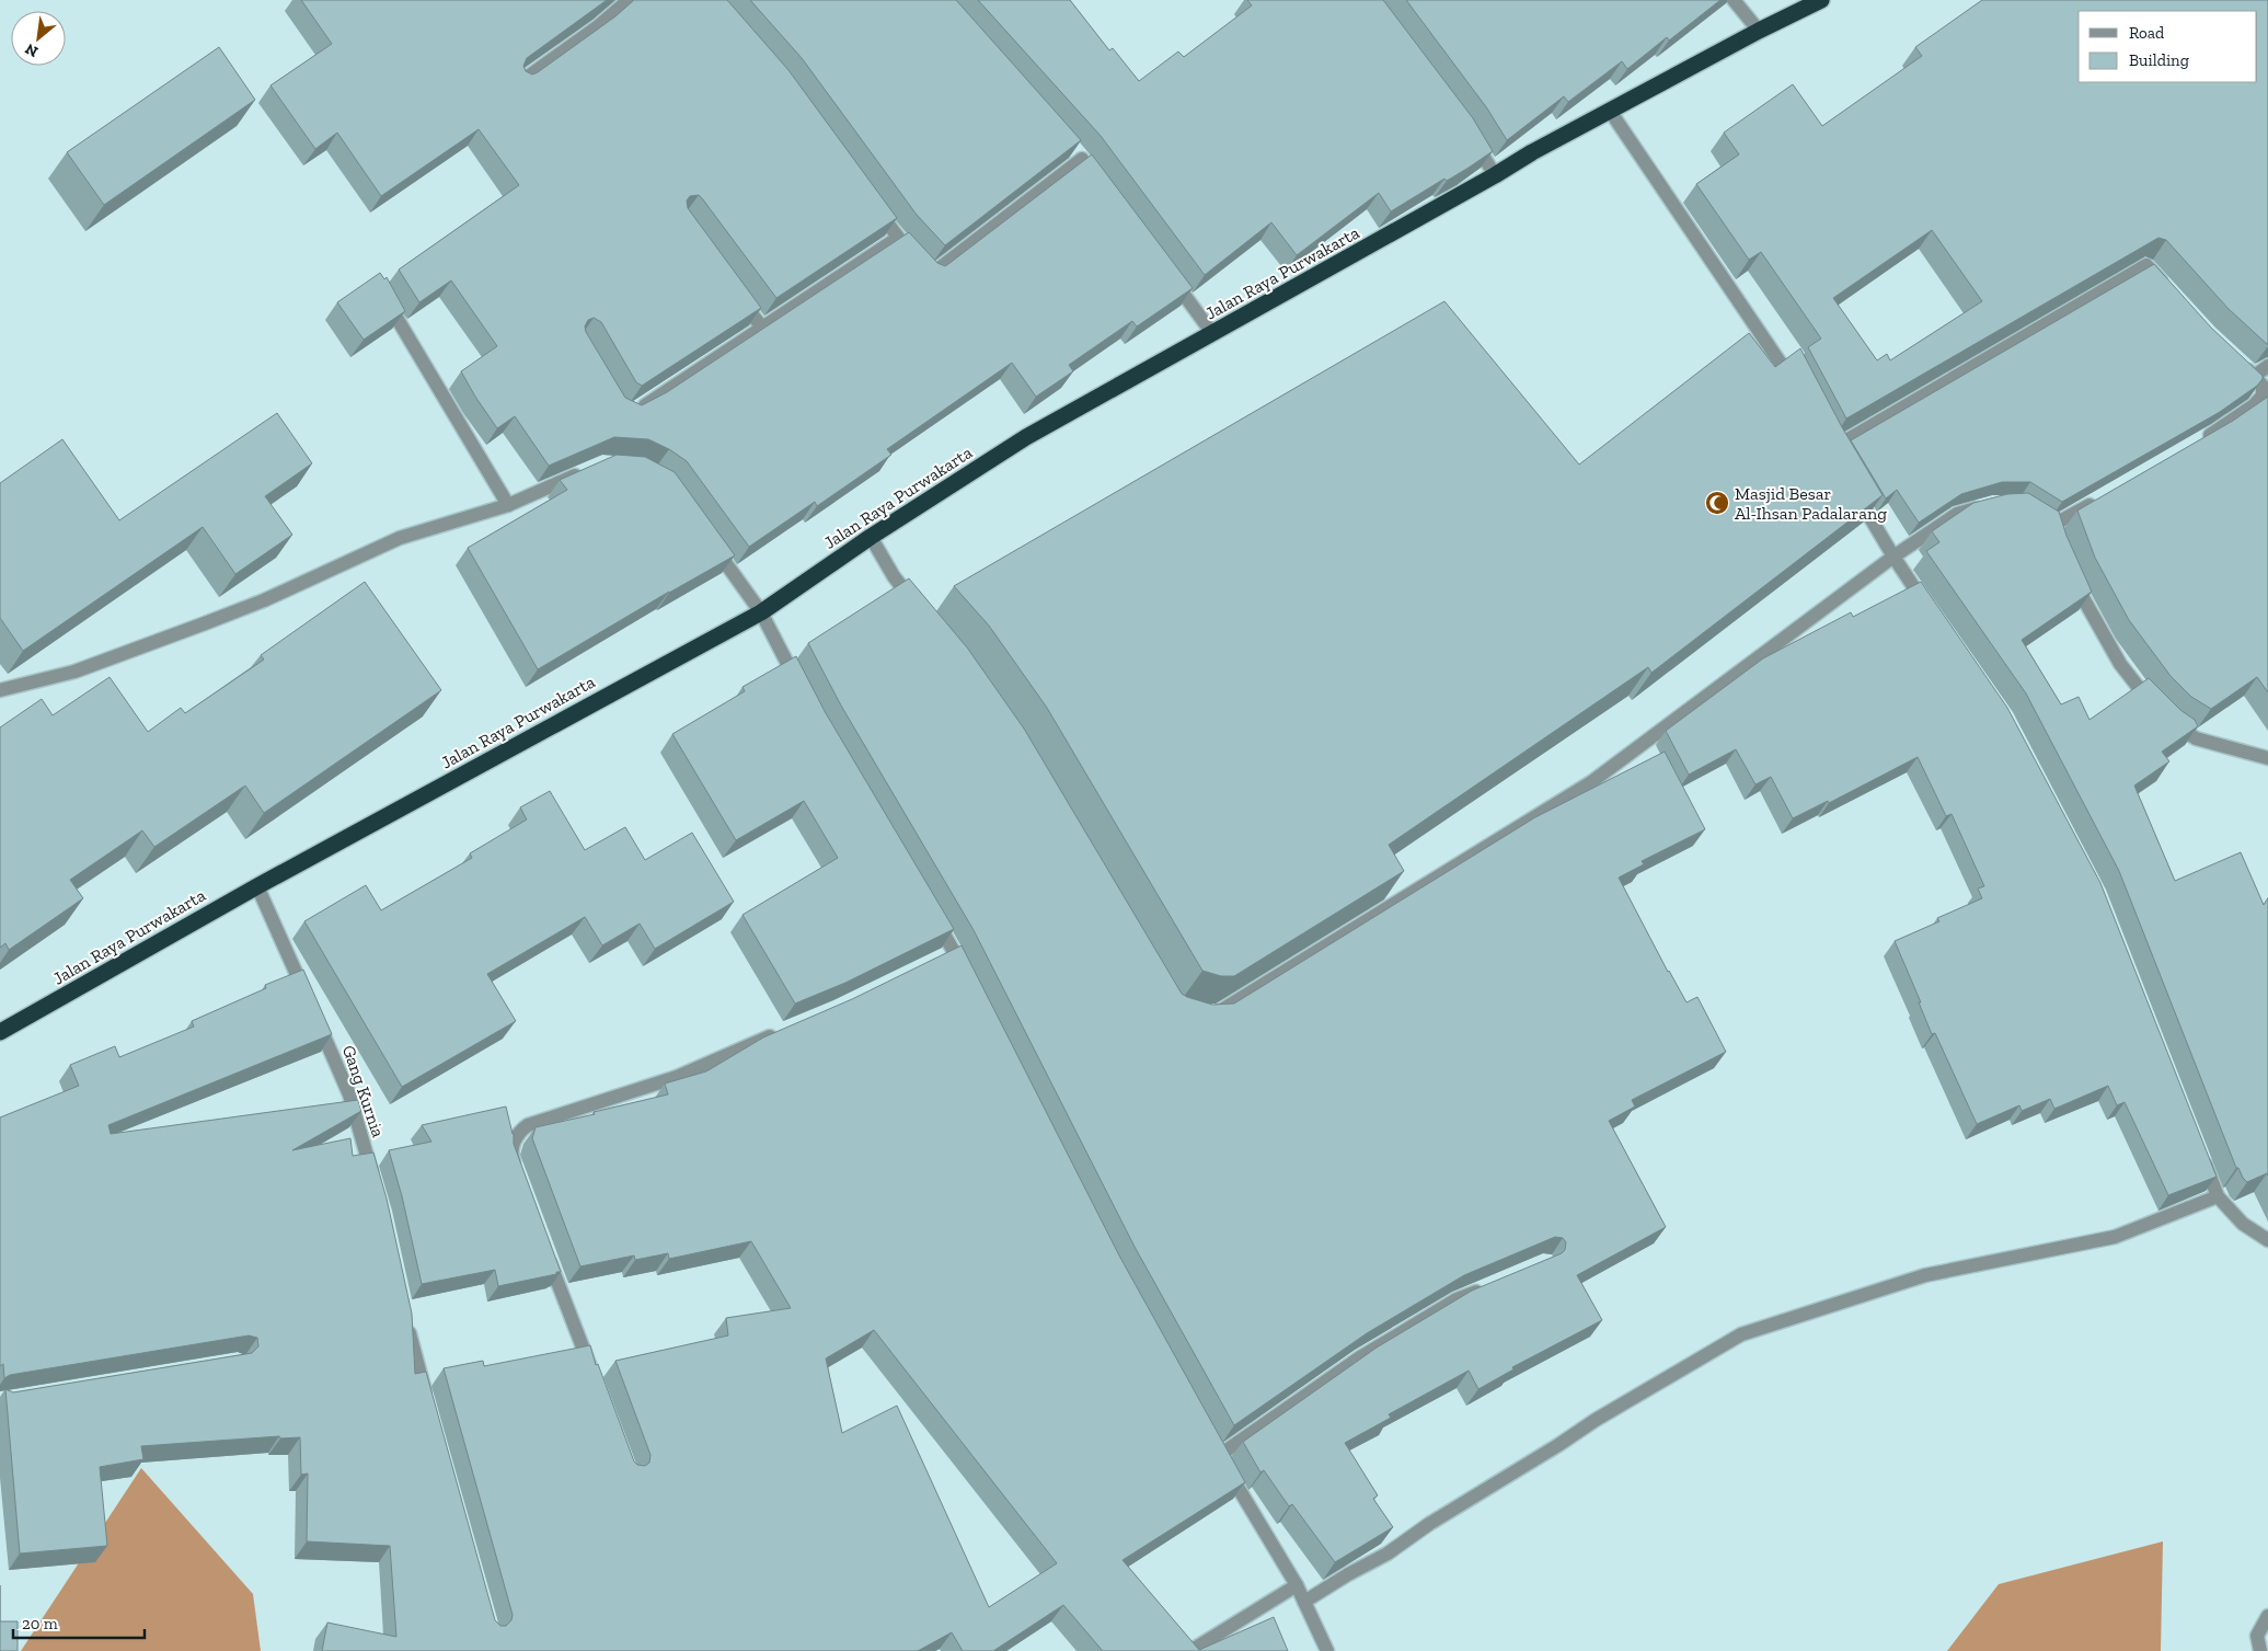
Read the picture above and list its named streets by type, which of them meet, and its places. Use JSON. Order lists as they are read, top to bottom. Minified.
{"streets":{"highway":["Jalan Raya Purwakarta"],"street":["Gang Kurnia"]},"crossings":[["Jalan Raya Purwakarta","Gang Kurnia"]],"places":{"mosque":["Masjid Besar Al-Ihsan Padalarang"]},"legend":["Road","Building"],"scale_bar":"20 m","north":"bottom left"}
